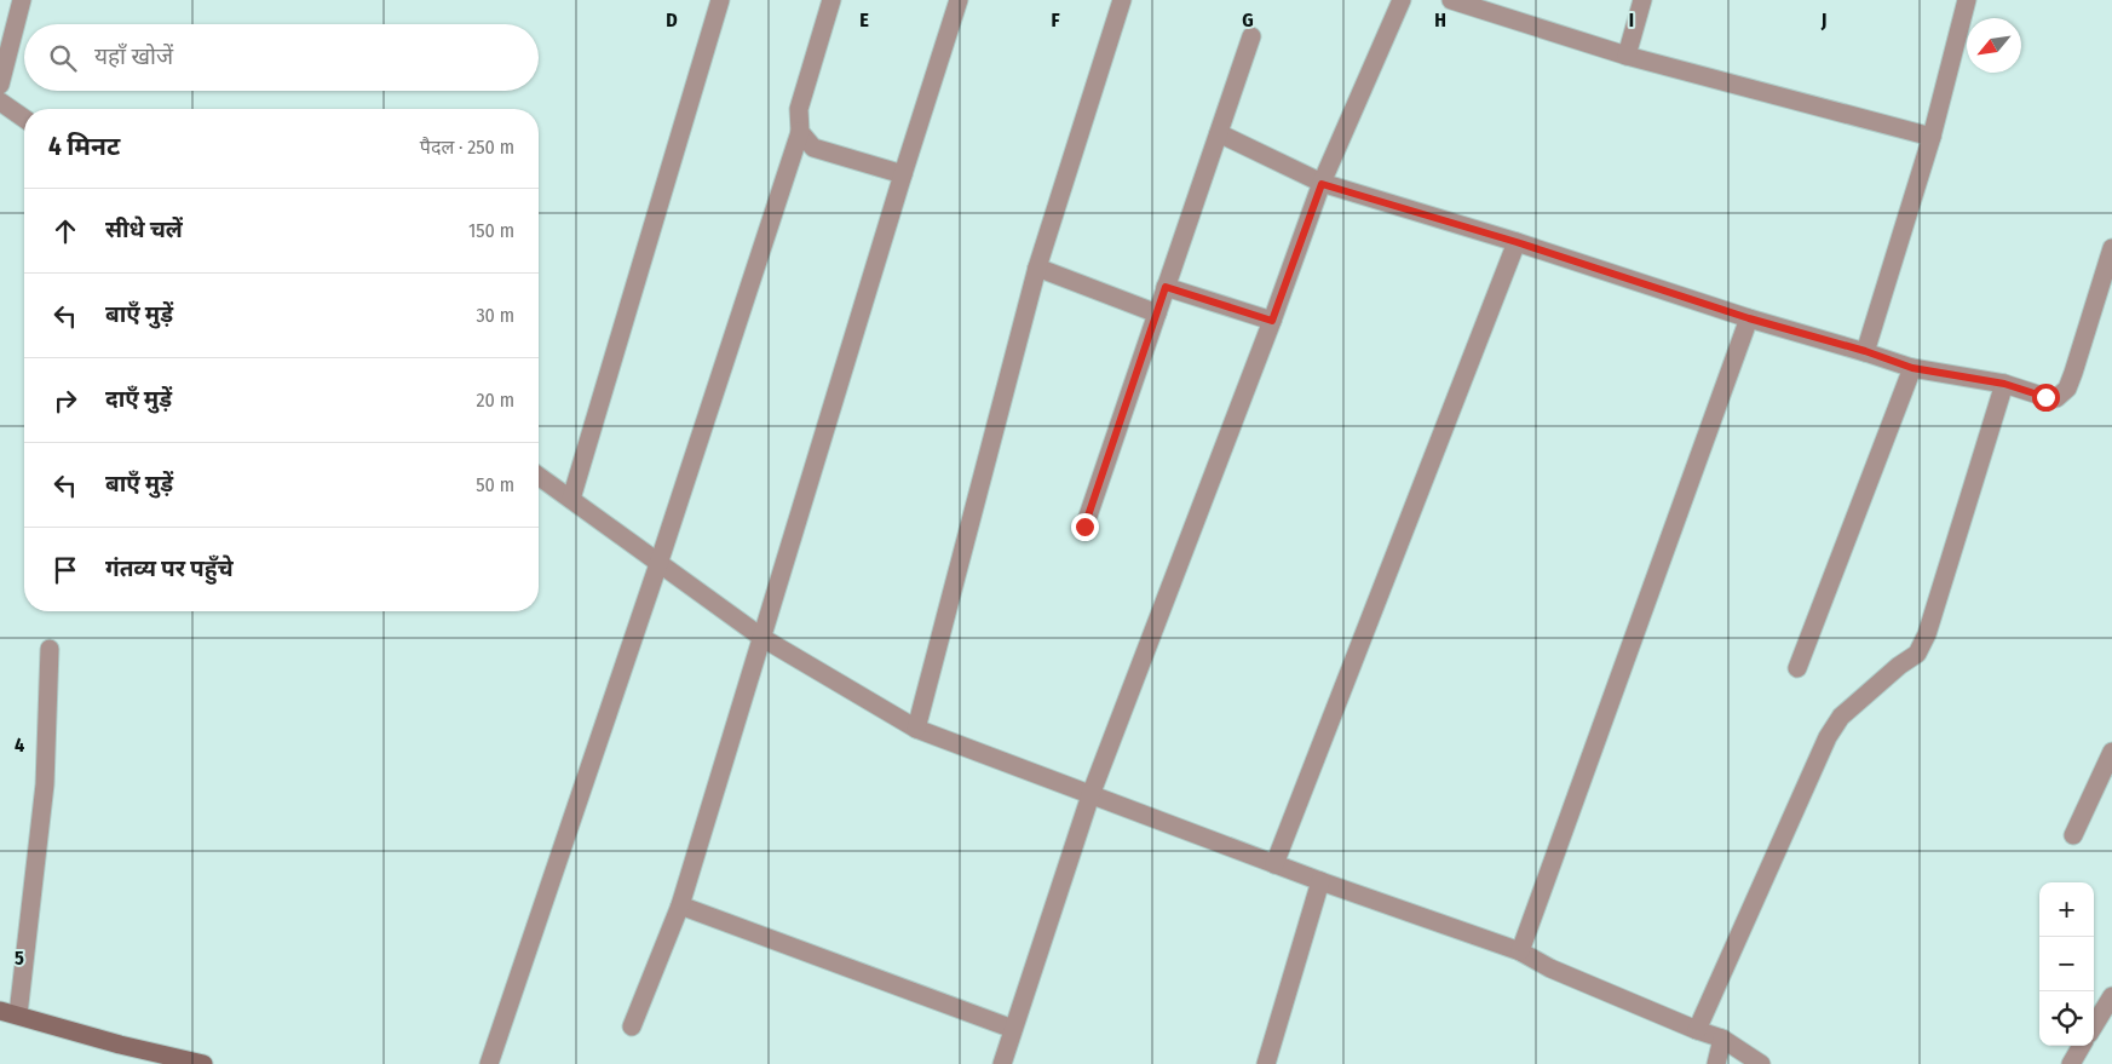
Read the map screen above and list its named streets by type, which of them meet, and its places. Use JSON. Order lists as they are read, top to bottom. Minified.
{"north":"bottom left","page":{"search":"यहाँ खोजें","heading":["4 मिनट","पैदल · 250 m"],"list":[["सीधे चलें","150 m"],["बाएँ मुड़ें","30 m"],["दाएँ मुड़ें","20 m"],["बाएँ मुड़ें","50 m"],"गंतव्य पर पहुँचे"],"map_buttons":["+","−"]},"grid":{"columns":["D","E","F","G","H","I","J"],"rows":["4","5"]}}
